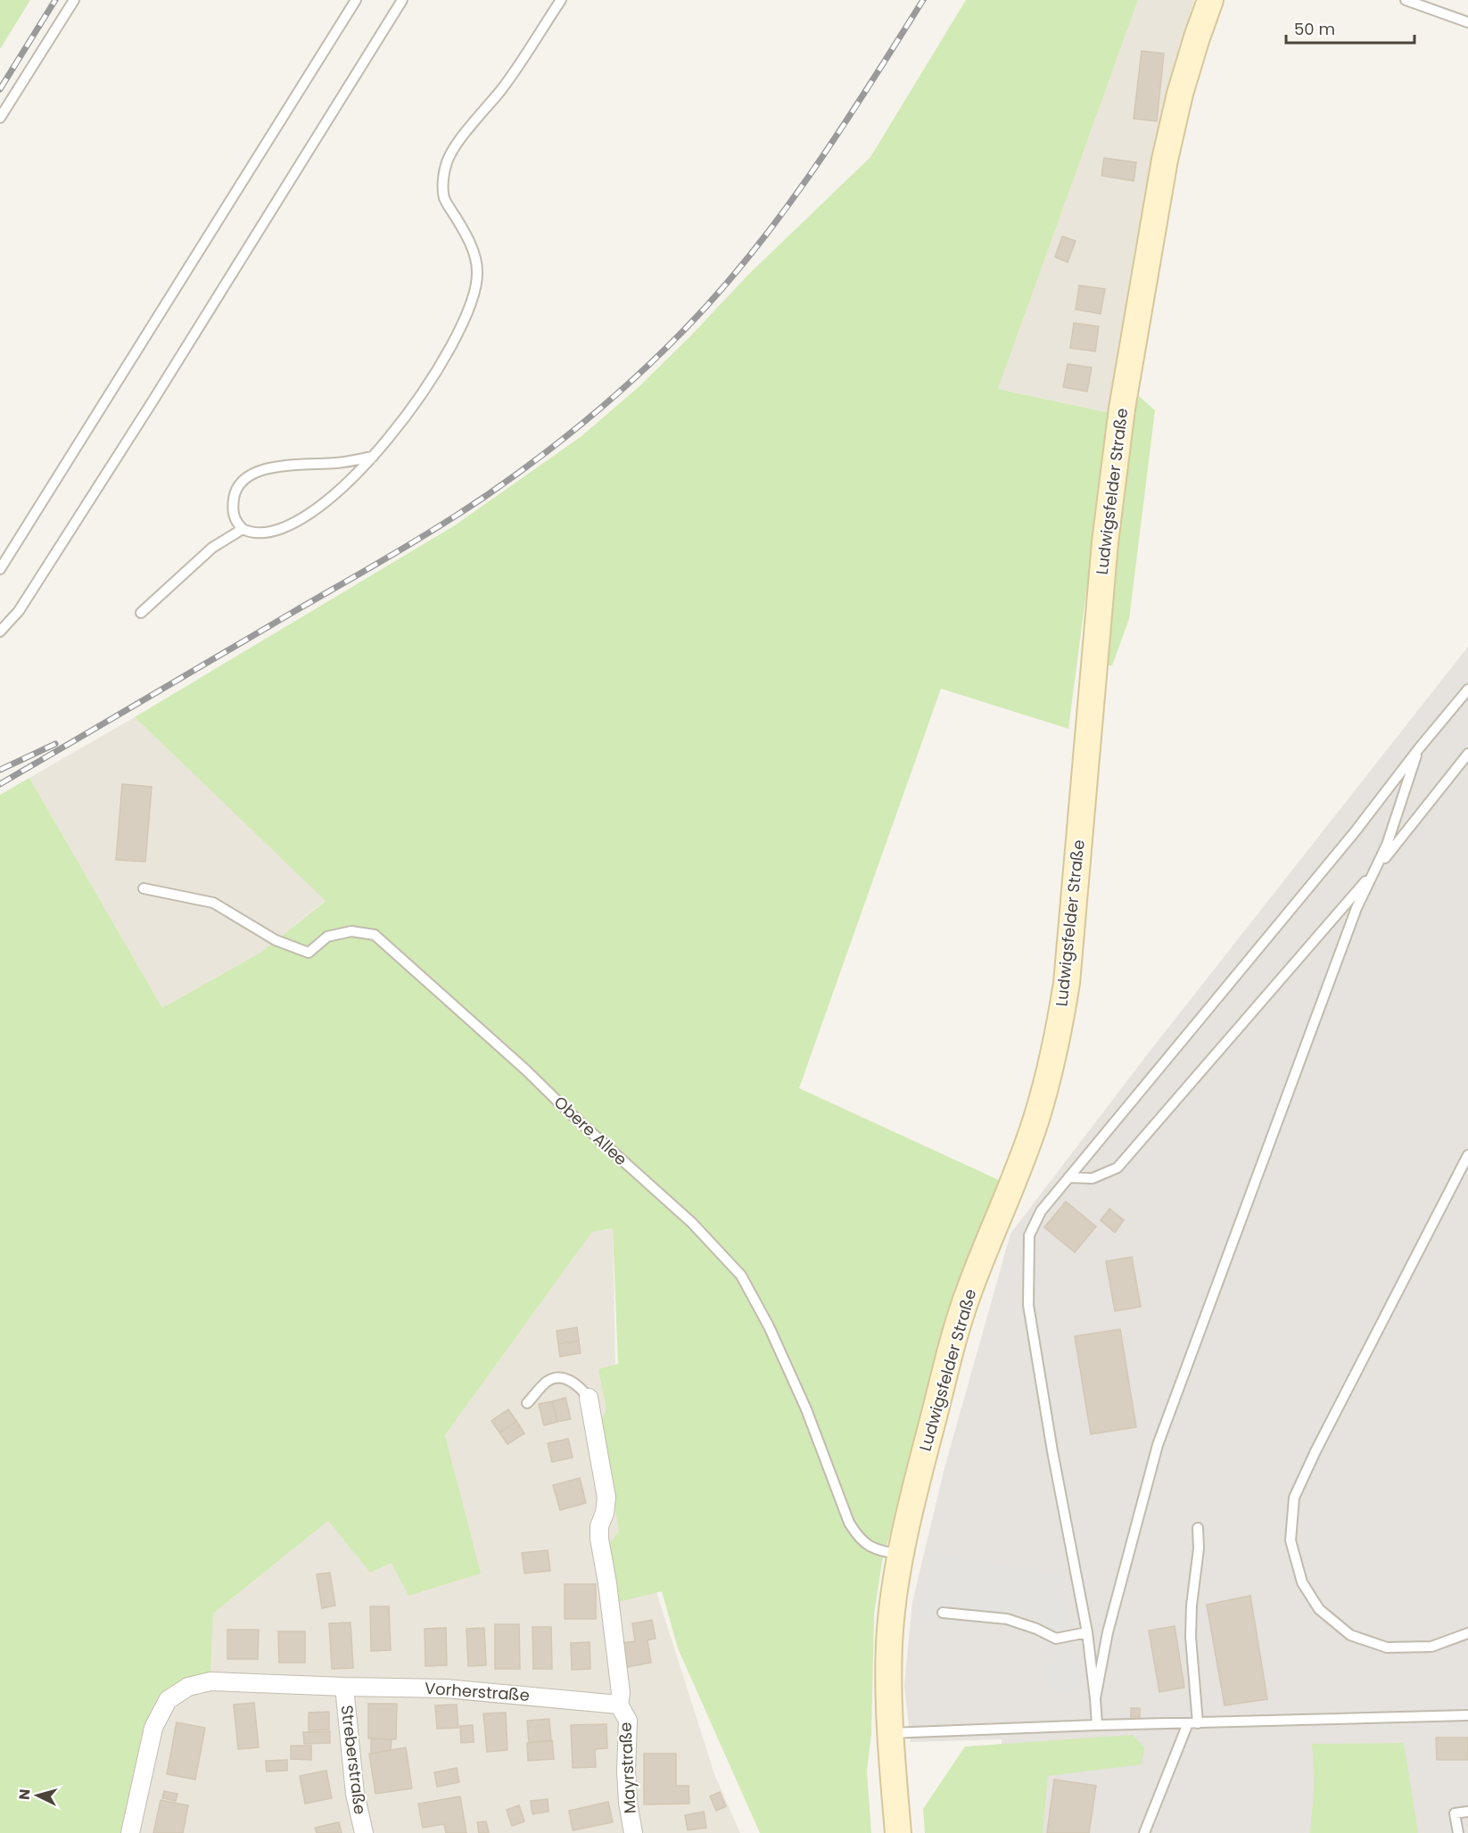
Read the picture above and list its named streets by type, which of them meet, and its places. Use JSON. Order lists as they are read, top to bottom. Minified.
{"streets":{"street":["Ludwigsfelder Straße","Vorherstraße","Streberstraße","Mayrstraße"],"lane":["Obere Allee"]},"crossings":[["Ludwigsfelder Straße","Obere Allee"],["Vorherstraße","Streberstraße"],["Vorherstraße","Mayrstraße"]],"scale_bar":"50 m","north":"left"}
